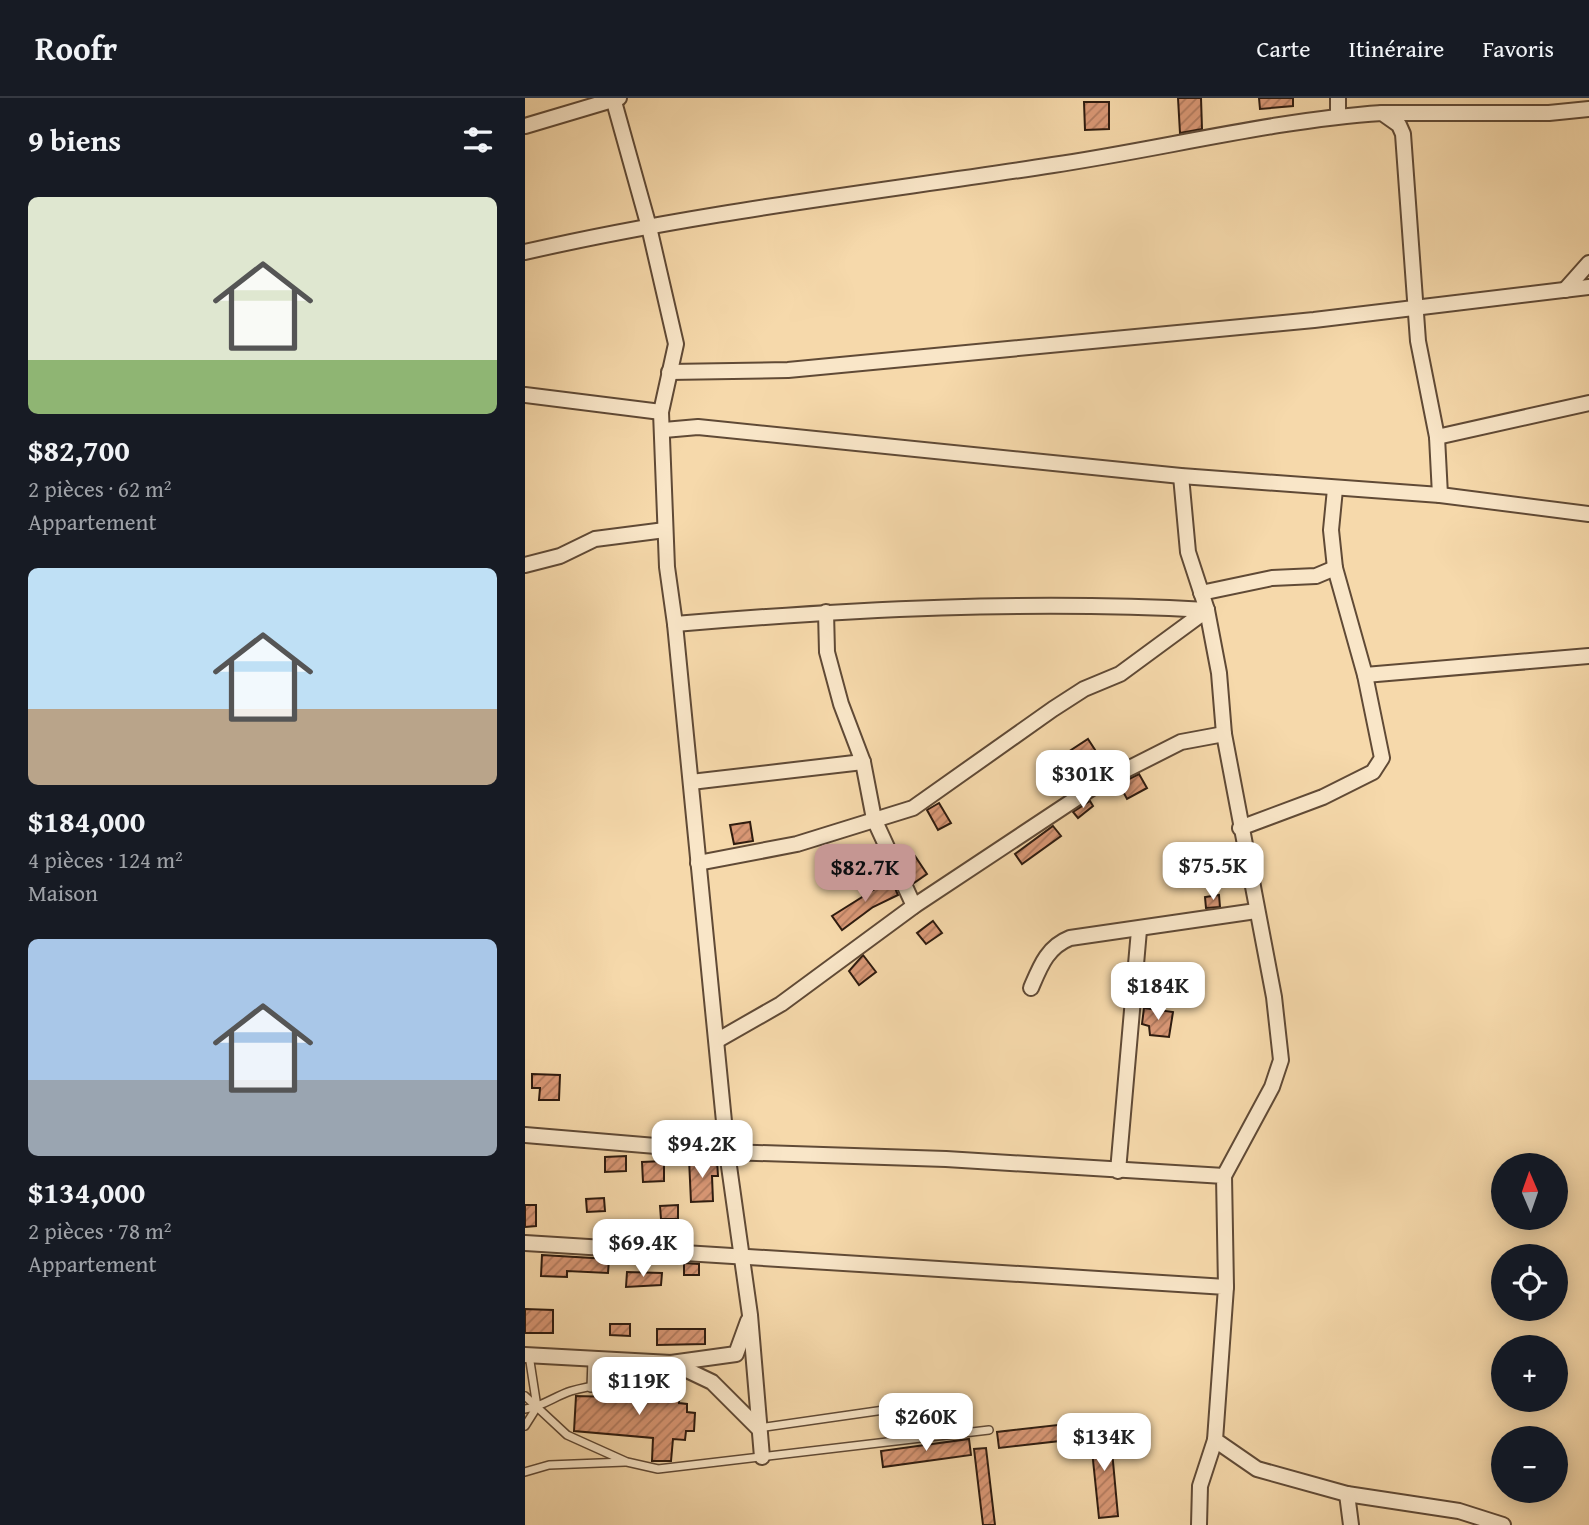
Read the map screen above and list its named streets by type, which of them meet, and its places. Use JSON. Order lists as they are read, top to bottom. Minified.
{"north":"top","page":{"header":"Roofr","nav":["Carte","Itinéraire","Favoris"],"heading":"9 biens","list":[{"name":"$82,700","note":"2 pièces · 62 m² · Appartement"},{"name":"$184,000","note":"4 pièces · 124 m² · Maison"},{"name":"$134,000","note":"2 pièces · 78 m² · Appartement"}],"price":["$301K","$75.5K","$82.7K","$184K","$94.2K","$69.4K","$119K","$260K","$134K"],"map_buttons":["+","−"]}}
